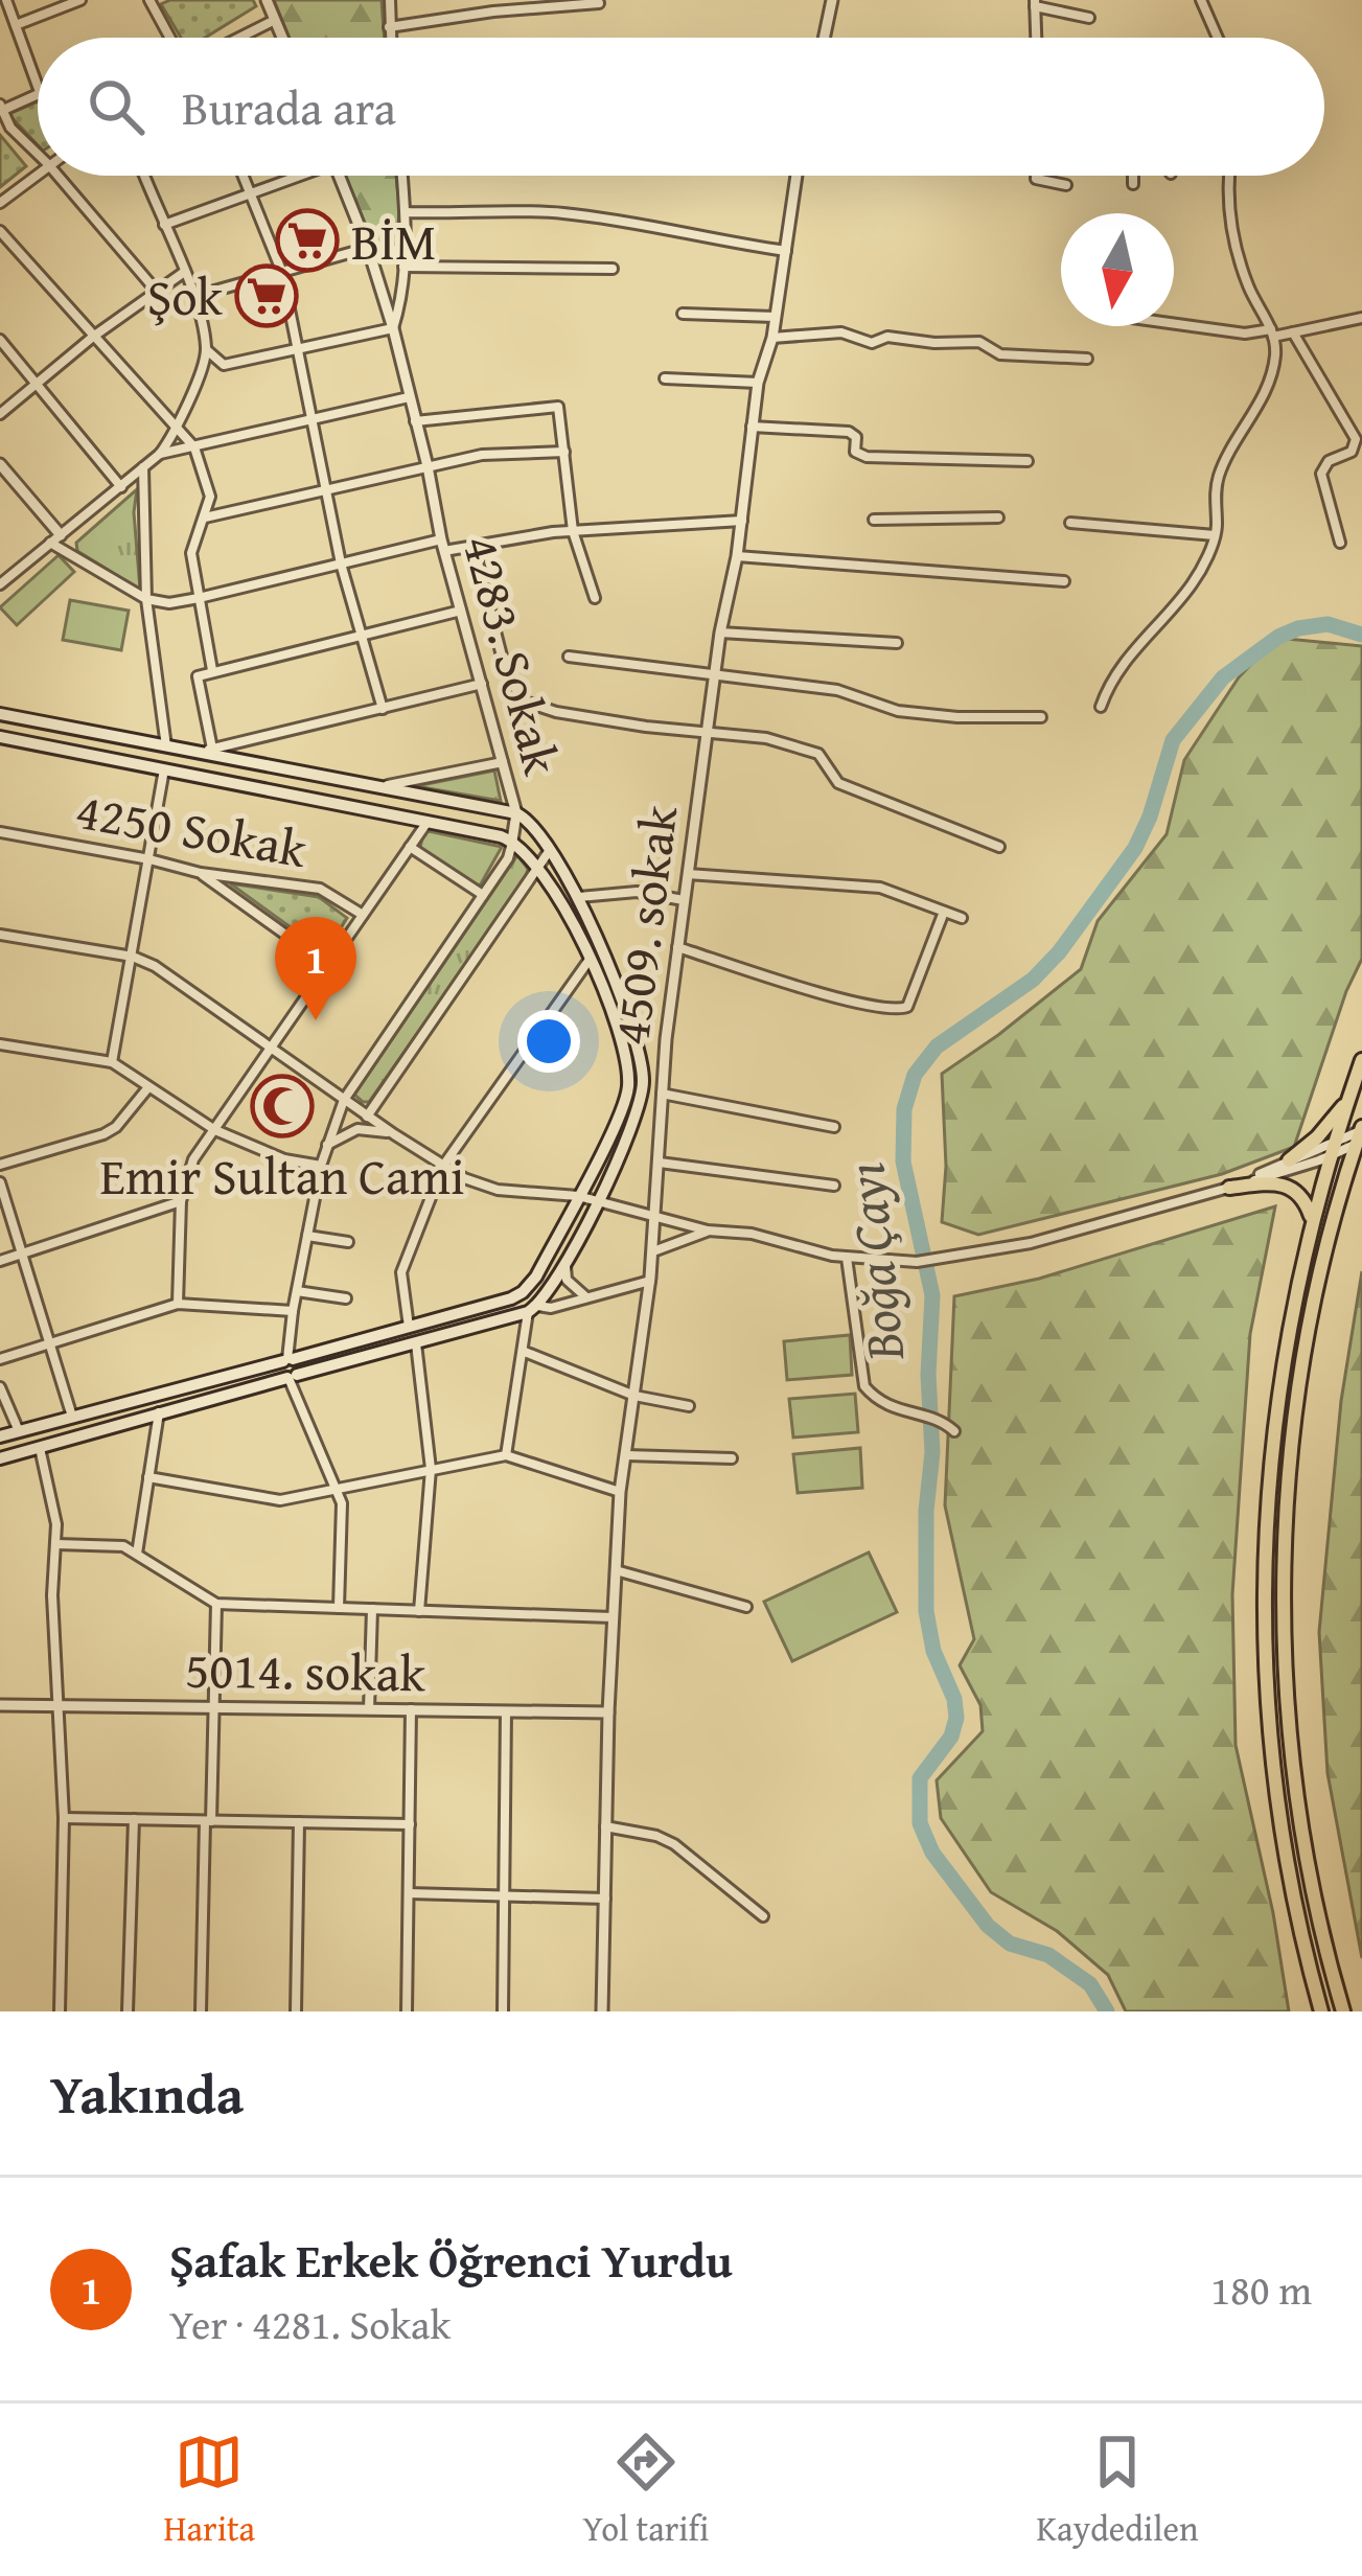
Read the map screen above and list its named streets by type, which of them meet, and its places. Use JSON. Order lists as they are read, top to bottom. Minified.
{"streets":{"street":["4283. Sokak","4250 Sokak","4509. sokak","5014. sokak"]},"crossings":[["4509. sokak","5014. sokak"]],"water":["Boğa Çayı"],"places":{"supermarket":["BİM","Şok"],"mosque":["Emir Sultan Cami"]},"north":"bottom","page":{"search":"Burada ara","pins":"1","heading":"Yakında","list":[{"mark":"1","name":"Şafak Erkek Öğrenci Yurdu","note":"Yer · 4281. Sokak","value":"180 m"}],"nav":["Harita","Yol tarifi","Kaydedilen"]}}
